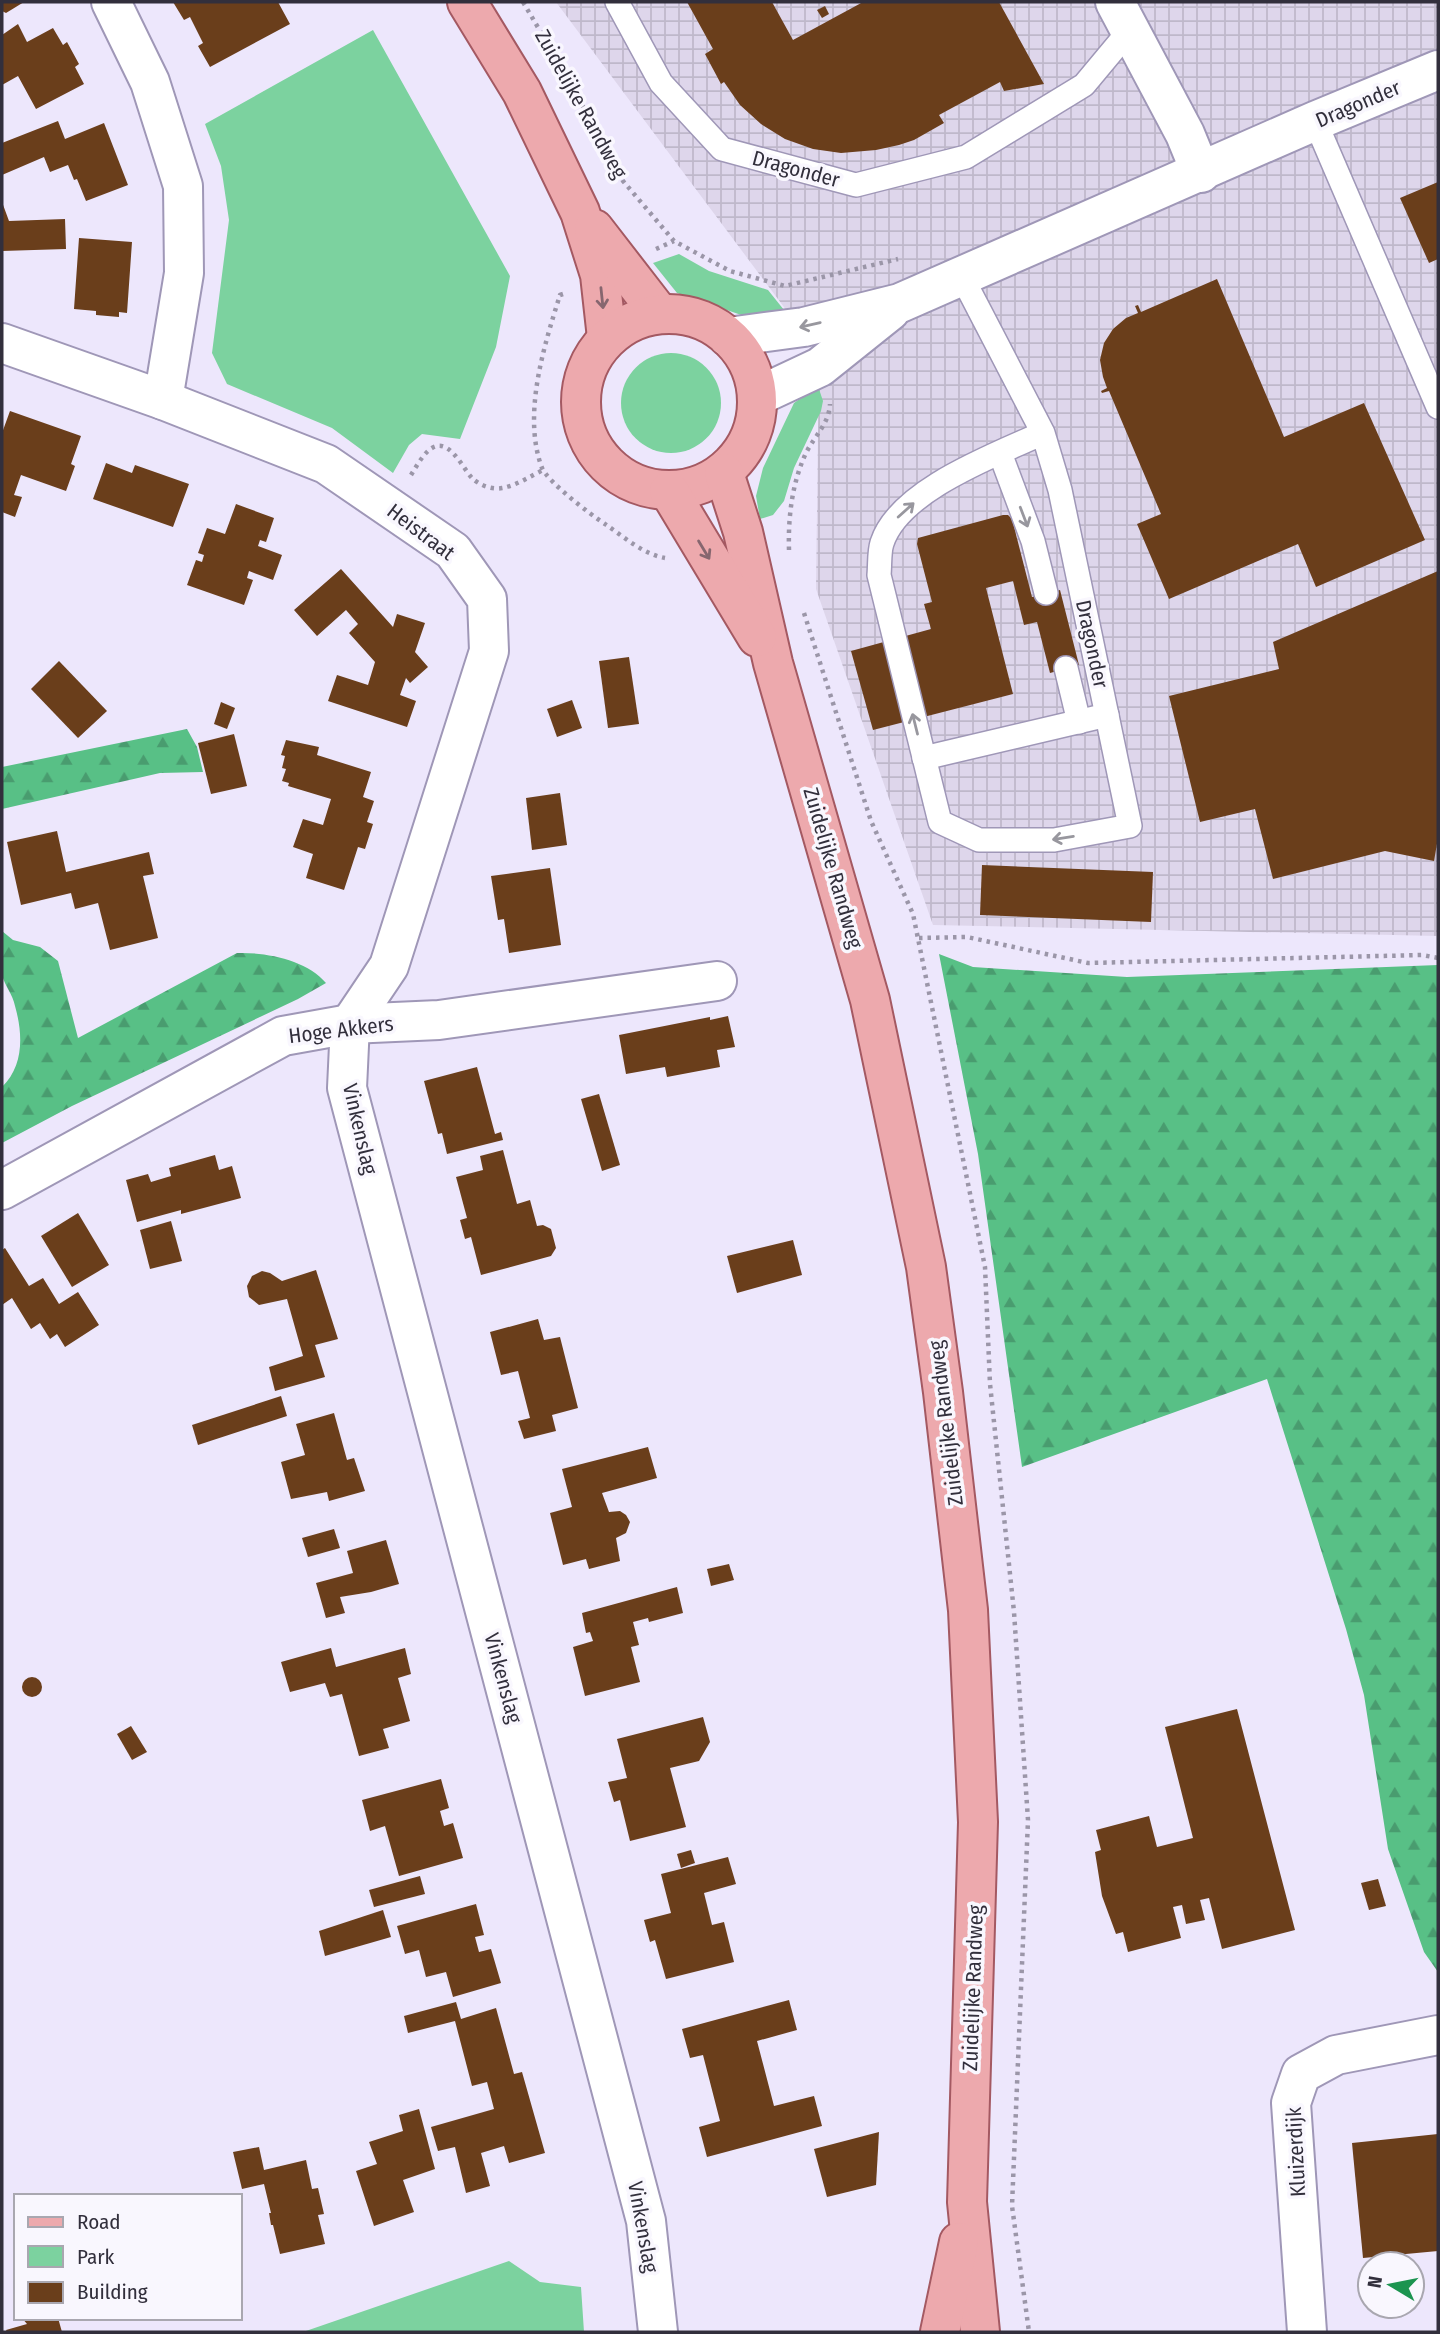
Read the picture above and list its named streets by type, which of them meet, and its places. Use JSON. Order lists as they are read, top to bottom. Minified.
{"streets":{"main road":["Zuidelijke Randweg"],"street":["Dragonder","Heistraat","Hoge Akkers","Vinkenslag","Kluizerdijk"]},"crossings":[["Zuidelijke Randweg","Dragonder"],["Heistraat","Hoge Akkers"],["Heistraat","Vinkenslag"],["Hoge Akkers","Vinkenslag"]],"legend":["Road","Park","Building"],"north":"left"}
